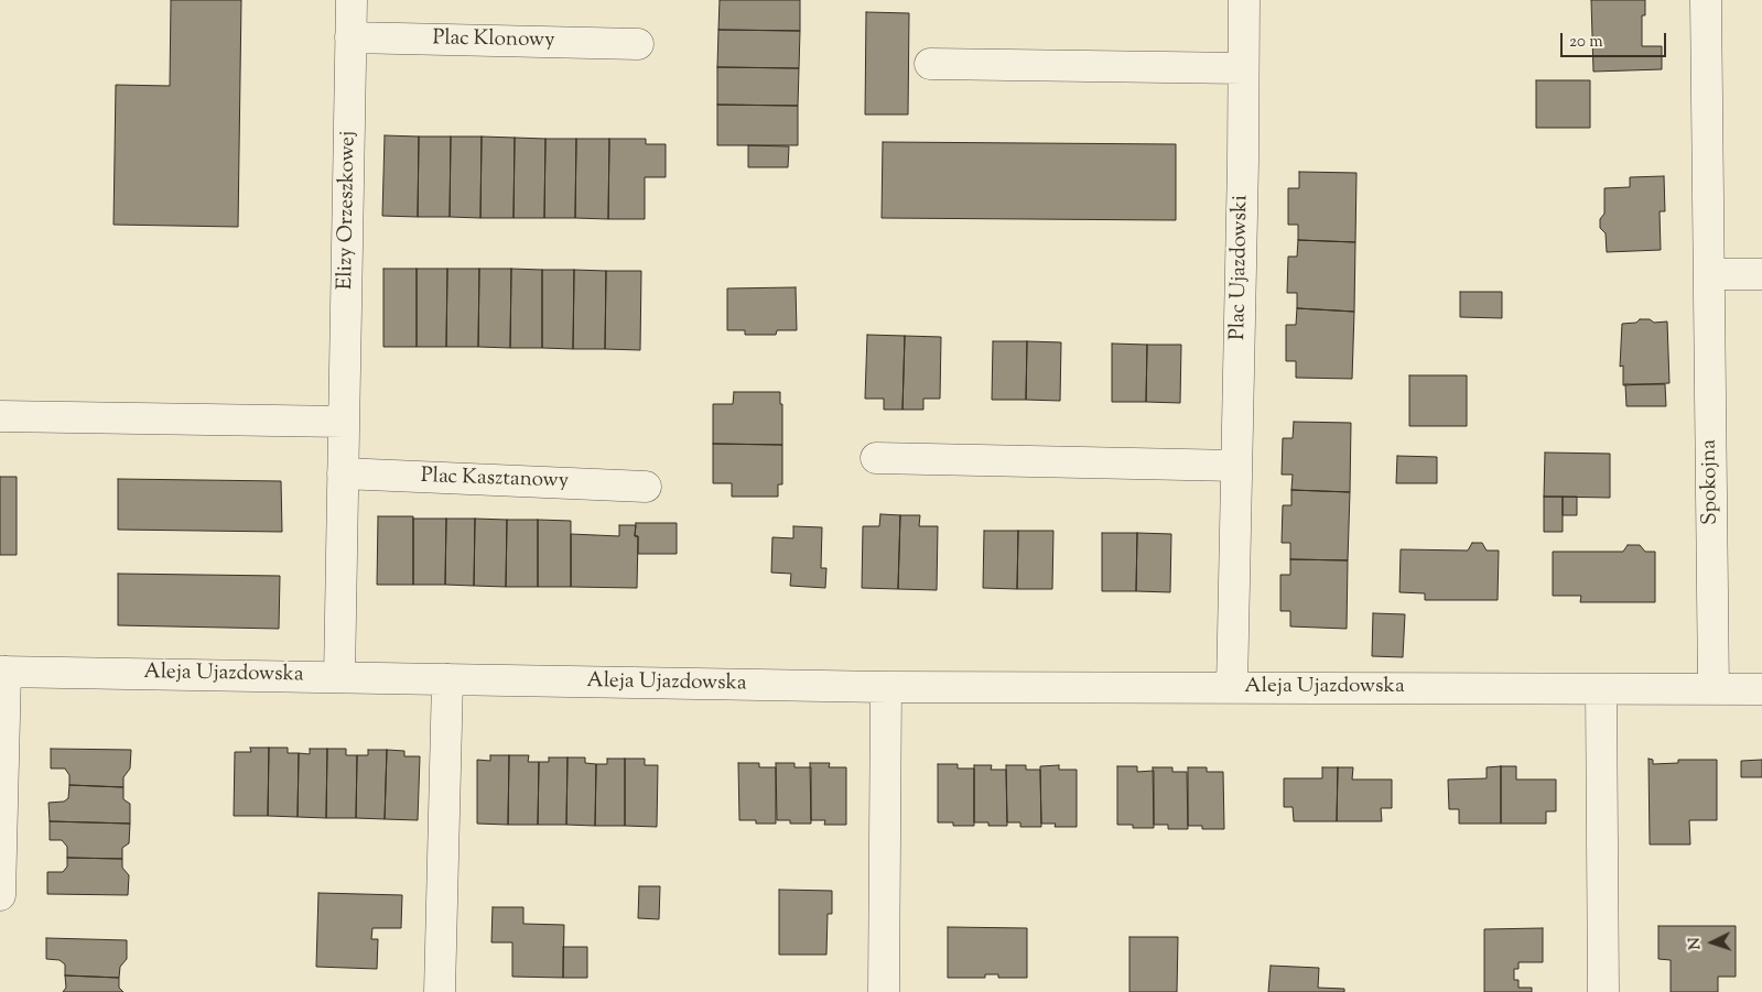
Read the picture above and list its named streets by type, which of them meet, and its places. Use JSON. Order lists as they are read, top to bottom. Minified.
{"streets":{"street":["Plac Klonowy","Elizy Orzeszkowej","Plac Ujazdowski","Plac Kasztanowy","Spokojna","Aleja Ujazdowska"]},"crossings":[["Plac Klonowy","Elizy Orzeszkowej"],["Elizy Orzeszkowej","Plac Kasztanowy"],["Elizy Orzeszkowej","Aleja Ujazdowska"],["Plac Ujazdowski","Aleja Ujazdowska"],["Spokojna","Aleja Ujazdowska"]],"scale_bar":"20 m","north":"left"}
